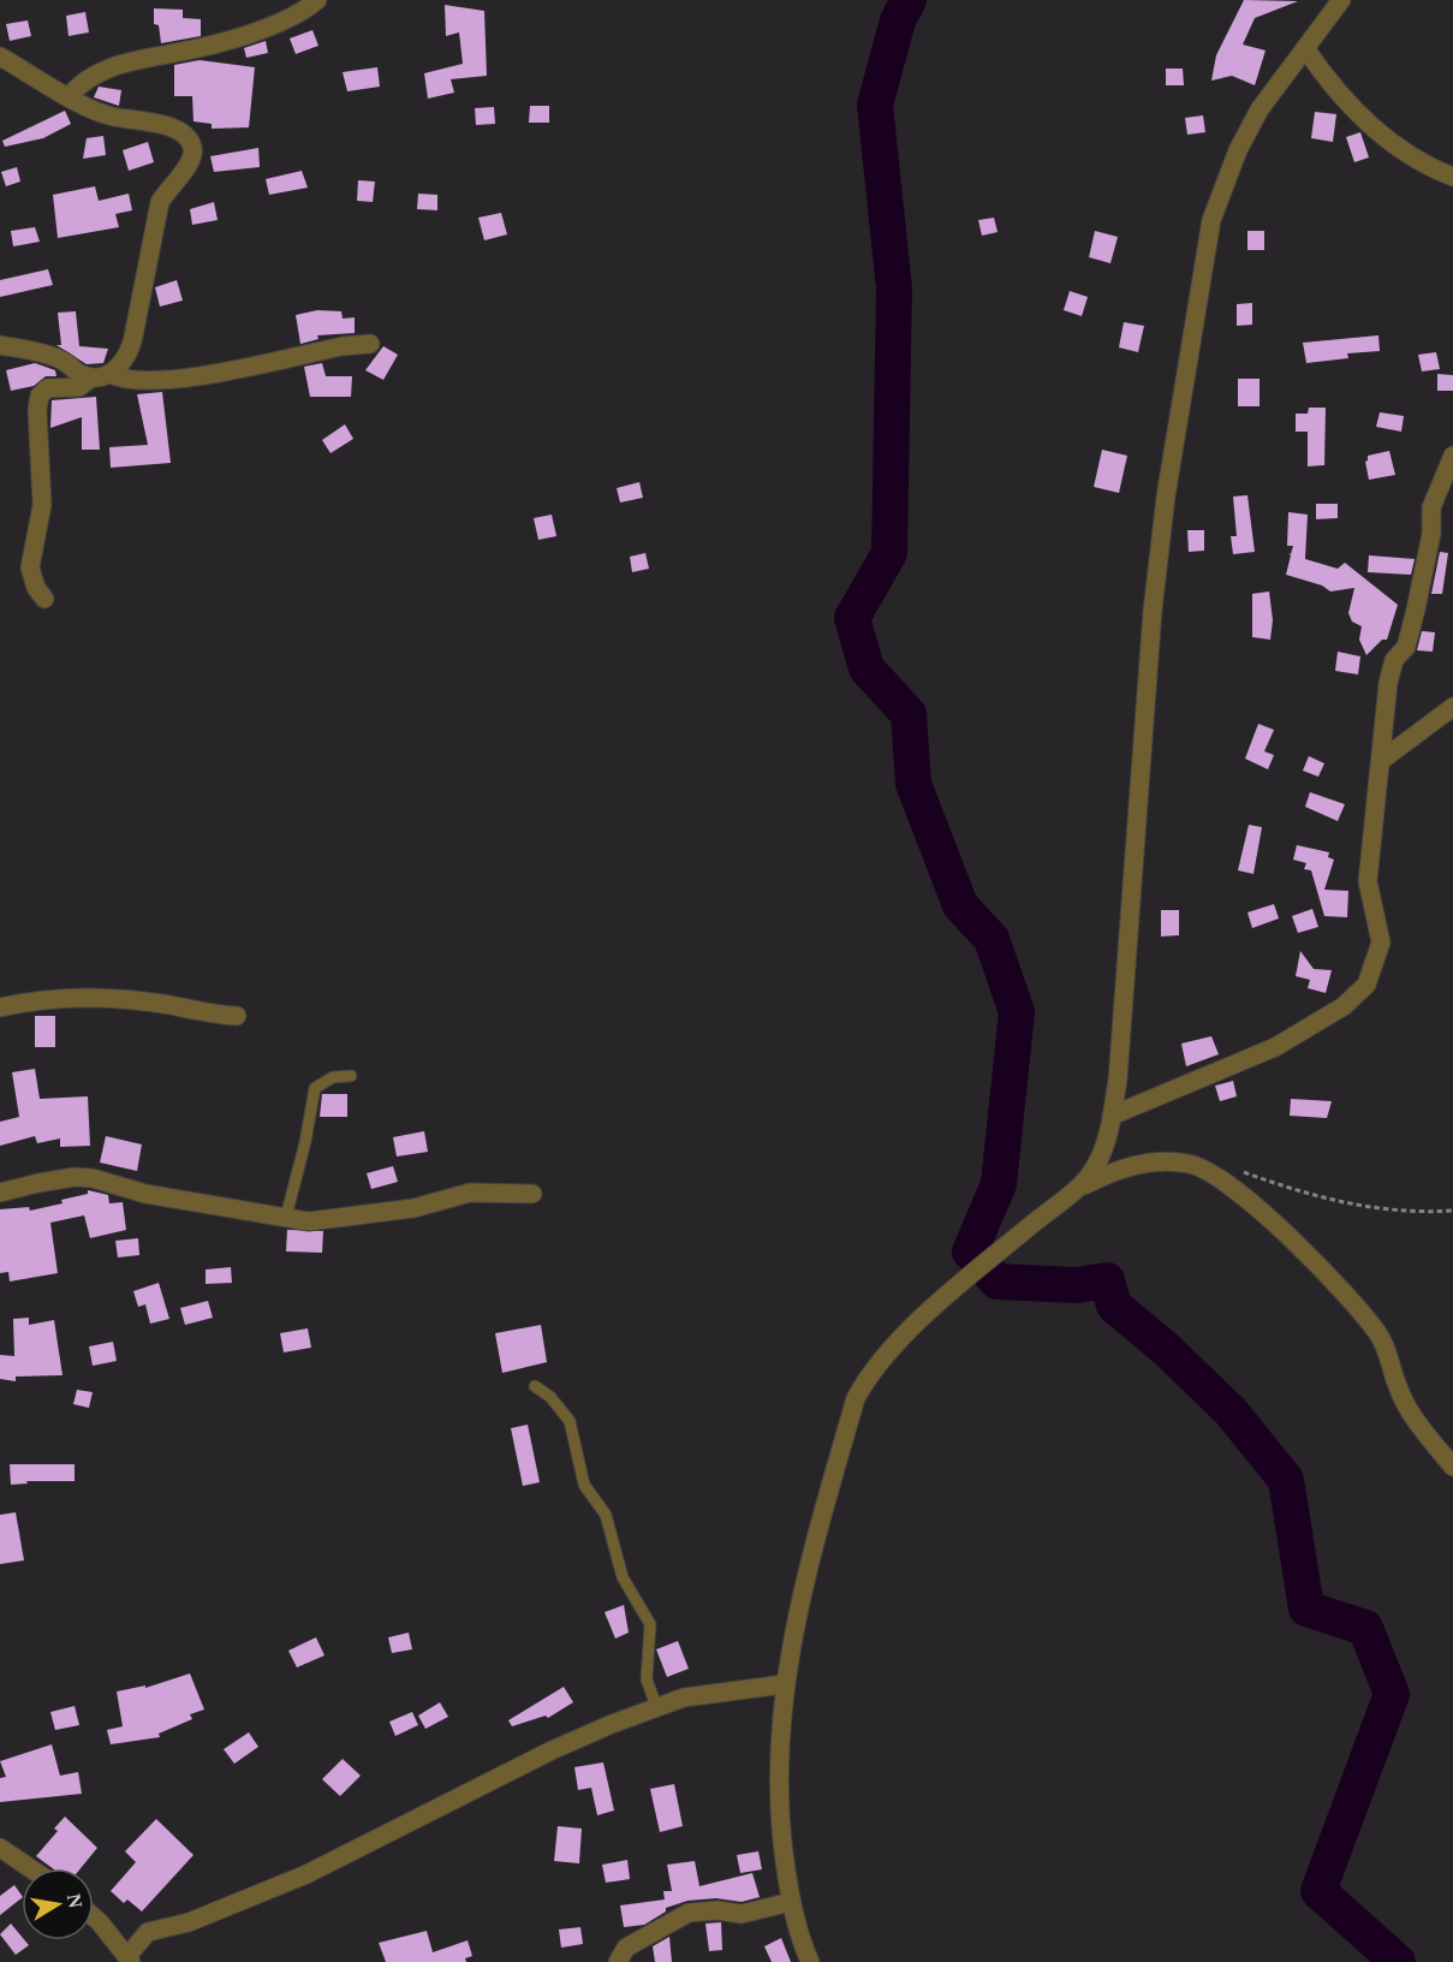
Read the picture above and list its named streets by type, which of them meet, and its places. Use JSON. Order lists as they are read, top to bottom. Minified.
{"north":"right"}
